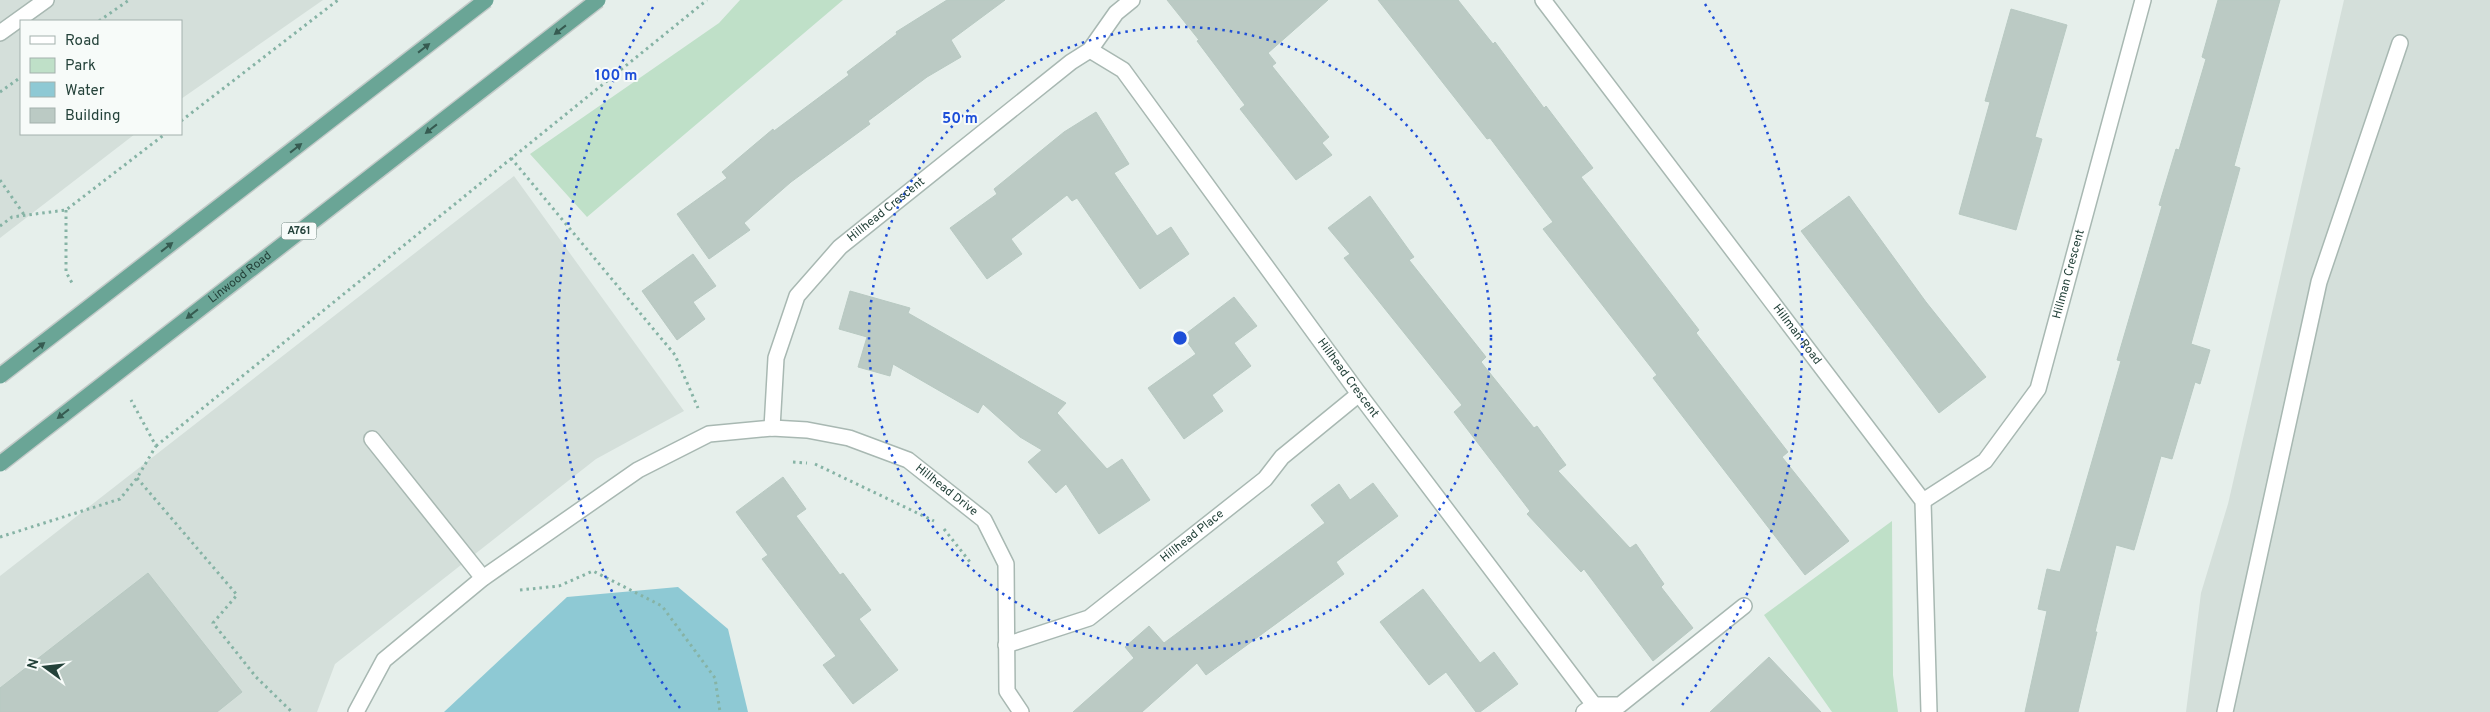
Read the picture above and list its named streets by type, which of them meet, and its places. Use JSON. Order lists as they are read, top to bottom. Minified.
{"streets":{"main road":["A761","Linwood Road"],"street":["Hillhead Crescent","Hillman Crescent","Hillman Road","Hillhead Drive","Hillhead Place"]},"crossings":[["Hillhead Crescent","Hillhead Drive"],["Hillhead Crescent","Hillhead Place"],["Hillman Crescent","Hillman Road"],["Hillhead Drive","Hillhead Place"]],"legend":["Road","Park","Water","Building"],"north":"left","rings":["100 m","50 m"]}
